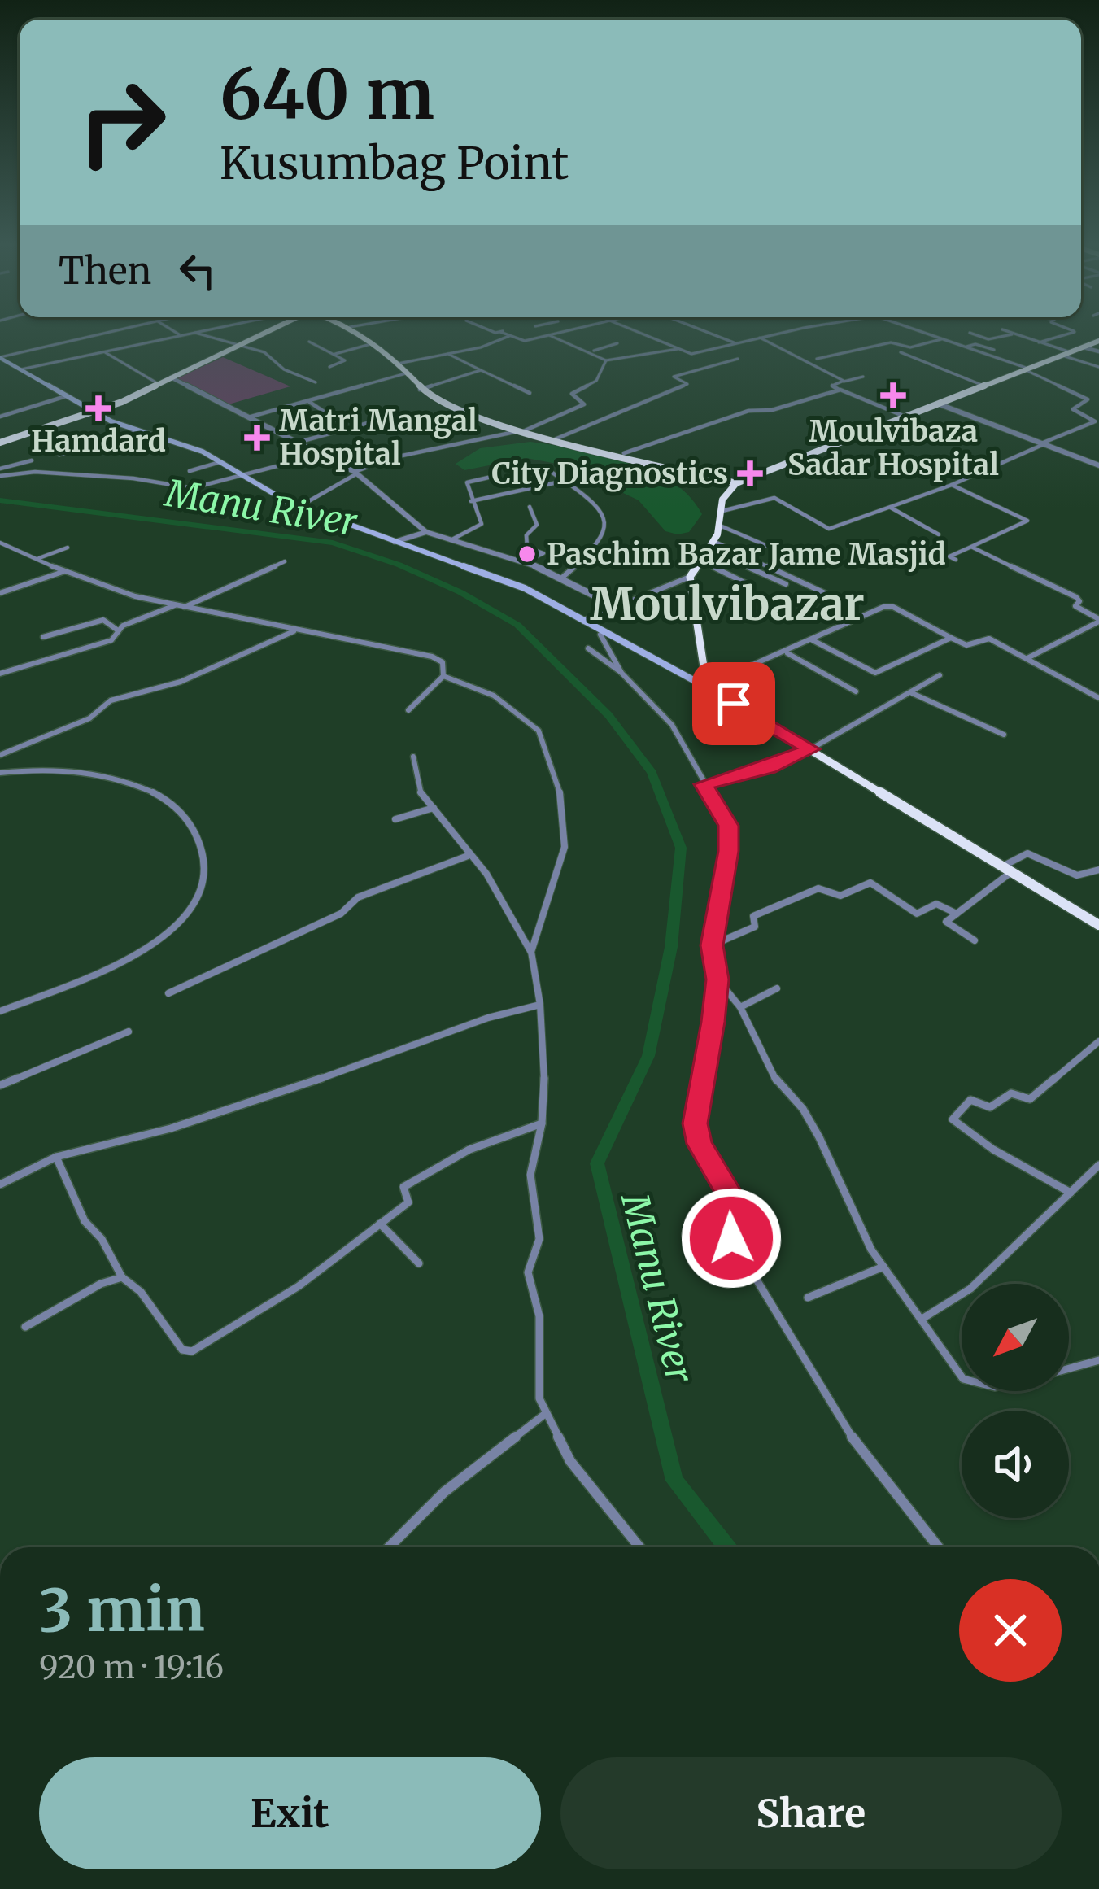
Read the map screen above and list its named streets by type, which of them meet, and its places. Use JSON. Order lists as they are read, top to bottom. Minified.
{"districts":["Moulvibazar"],"water":["Manu River"],"places":{"health":["Moulvibaza Sadar Hospital","Hamdard","Matri Mangal Hospital","City Diagnostics"],"other":["Paschim Bazar Jame Masjid"]},"north":"bottom left","page":{"turn":["640 m","Kusumbag Point"],"then":"Then","heading":["3 min","920 m · 19:16"],"buttons":["Exit","Share"]}}
